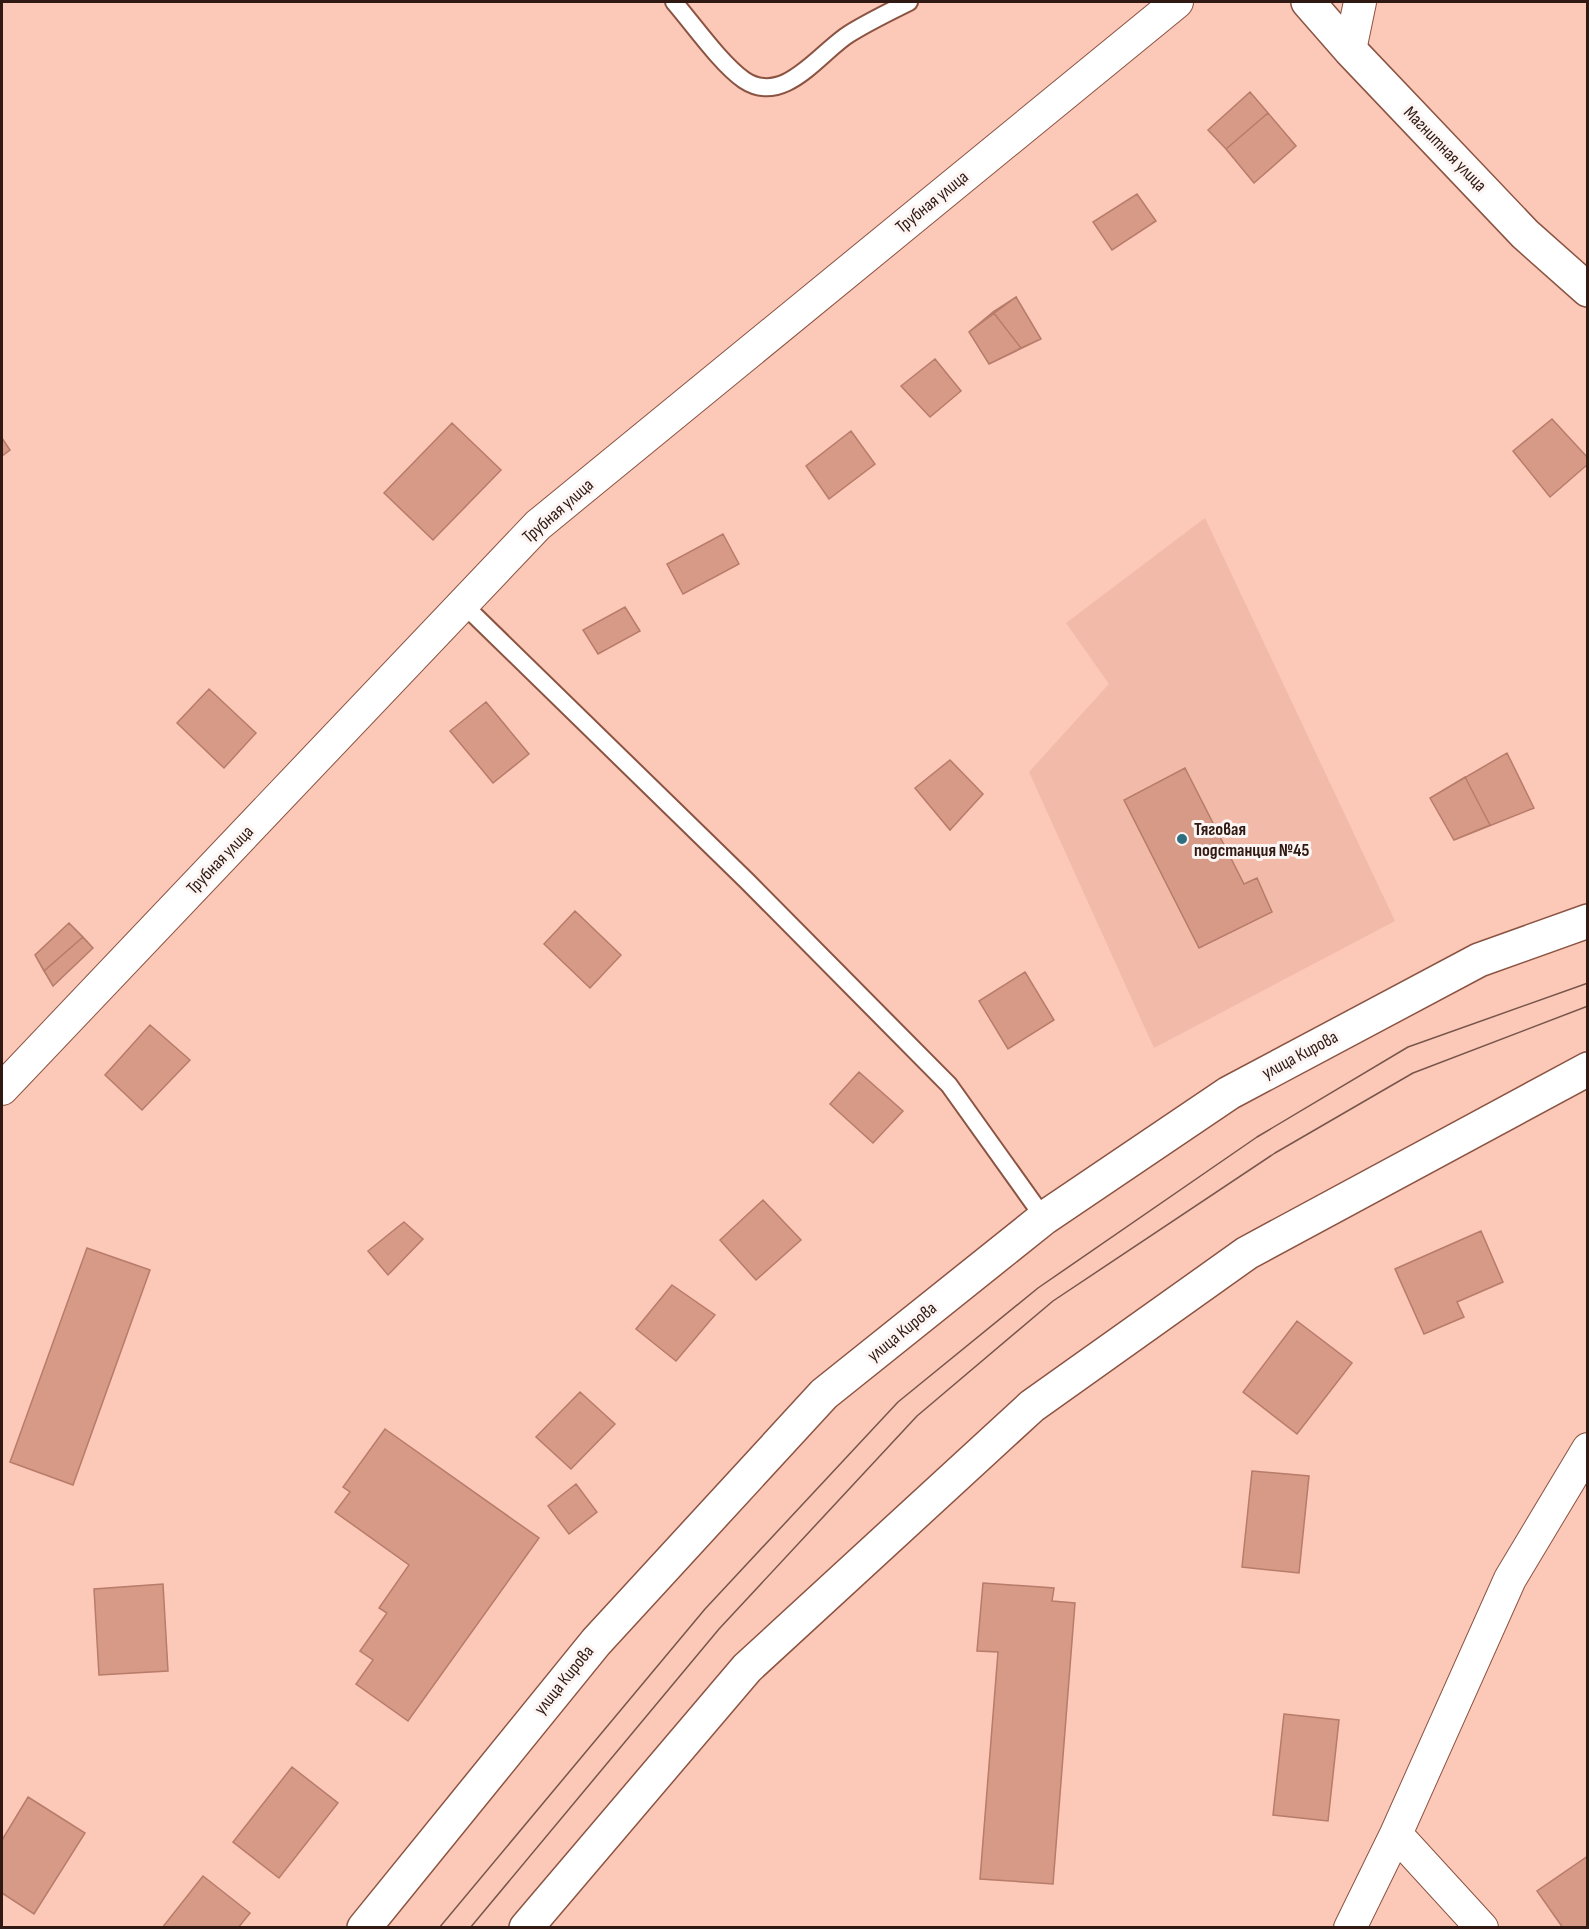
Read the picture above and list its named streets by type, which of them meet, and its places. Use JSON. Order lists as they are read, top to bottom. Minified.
{"streets":{"main road":["Магнитная улица","улица Кирова"],"street":["Трубная улица"]},"places":["Тяговая подстанция №45"]}
